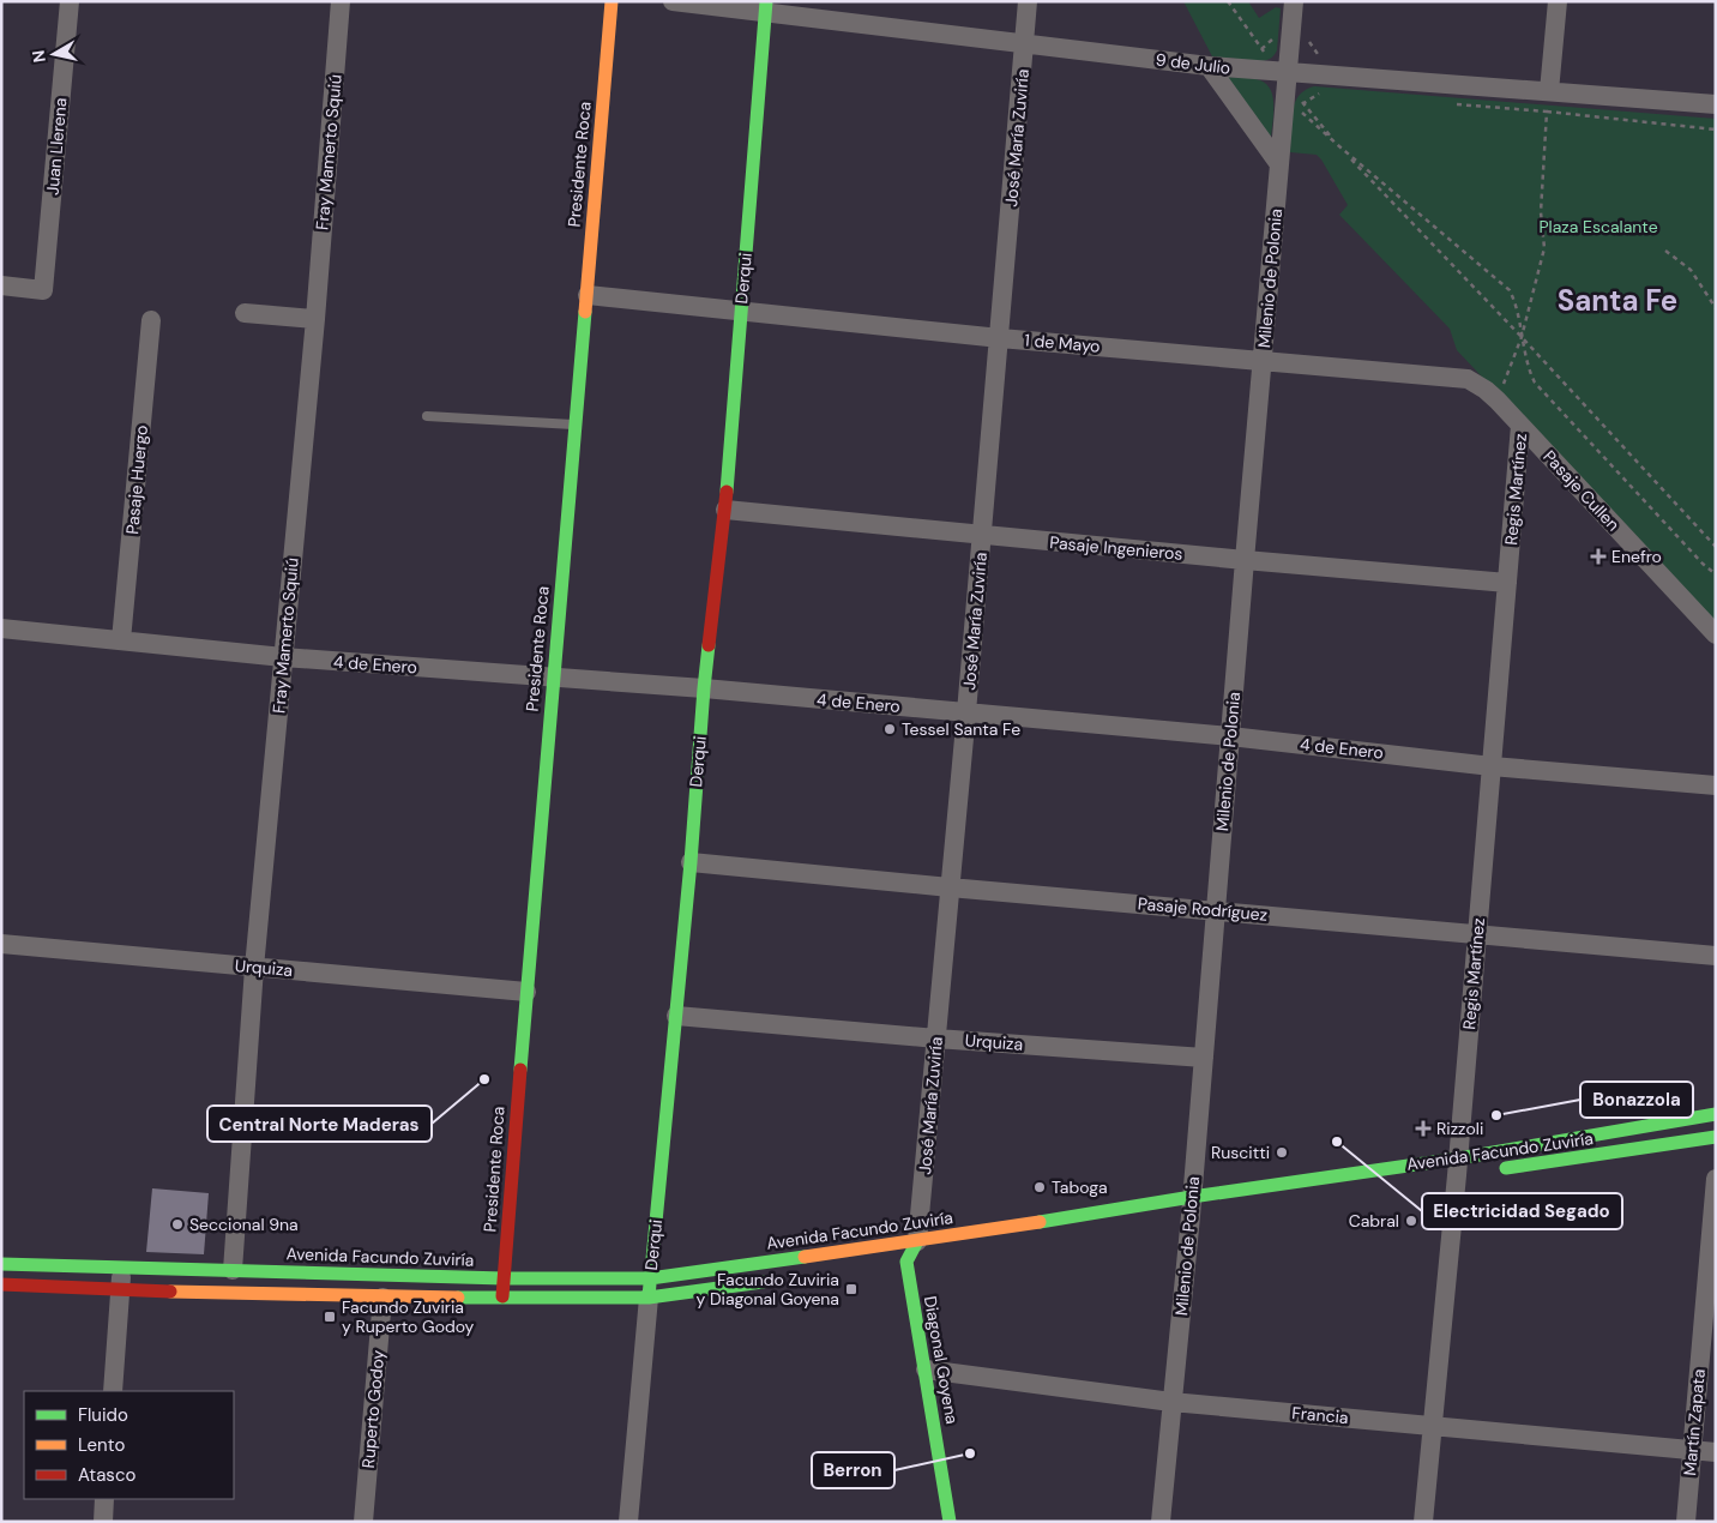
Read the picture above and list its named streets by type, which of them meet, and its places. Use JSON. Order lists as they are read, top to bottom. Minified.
{"streets":{"street":["9 de Julio","José María Zuviría","Juan Llerena","Fray Mamerto Squiú","Presidente Roca","Derqui","Milenio de Polonia","1 de Mayo","Pasaje Huergo","Regis Martínez","Pasaje Cullen","Pasaje Ingenieros","4 de Enero","Pasaje Rodríguez","Urquiza","Avenida Facundo Zuviría","Diagonal Goyena","Ruperto Godoy","Francia","Martín Zapata"]},"crossings":[["9 de Julio","José María Zuviría"],["9 de Julio","Derqui"],["9 de Julio","Milenio de Polonia"],["José María Zuviría","1 de Mayo"],["José María Zuviría","Pasaje Ingenieros"],["José María Zuviría","4 de Enero"],["José María Zuviría","Pasaje Rodríguez"],["José María Zuviría","Urquiza"],["José María Zuviría","Avenida Facundo Zuviría"],["José María Zuviría","Diagonal Goyena"],["Fray Mamerto Squiú","4 de Enero"],["Fray Mamerto Squiú","Urquiza"],["Fray Mamerto Squiú","Avenida Facundo Zuviría"],["Presidente Roca","1 de Mayo"],["Presidente Roca","4 de Enero"],["Presidente Roca","Urquiza"],["Presidente Roca","Avenida Facundo Zuviría"],["Derqui","1 de Mayo"],["Derqui","Pasaje Ingenieros"],["Derqui","4 de Enero"],["Derqui","Pasaje Rodríguez"],["Derqui","Urquiza"],["Derqui","Avenida Facundo Zuviría"],["Milenio de Polonia","1 de Mayo"],["Milenio de Polonia","Pasaje Ingenieros"],["Milenio de Polonia","4 de Enero"],["Milenio de Polonia","Pasaje Rodríguez"],["Milenio de Polonia","Urquiza"],["Milenio de Polonia","Avenida Facundo Zuviría"],["Milenio de Polonia","Francia"],["1 de Mayo","Regis Martínez"],["1 de Mayo","Pasaje Cullen"],["Pasaje Huergo","4 de Enero"],["Regis Martínez","Pasaje Cullen"],["Regis Martínez","Pasaje Ingenieros"],["Regis Martínez","4 de Enero"],["Regis Martínez","Pasaje Rodríguez"],["Regis Martínez","Avenida Facundo Zuviría"],["Regis Martínez","Francia"],["Avenida Facundo Zuviría","Diagonal Goyena"],["Avenida Facundo Zuviría","Ruperto Godoy"],["Diagonal Goyena","Francia"],["Francia","Martín Zapata"]],"districts":["Santa Fe"],"parks":["Plaza Escalante"],"places":{"health":["Enefro","Rizzoli"],"other":["Tessel Santa Fe","Central Norte Maderas","Bonazzola","Electricidad Segado","Ruscitti","Taboga","Cabral","Seccional 9na","Berron"],"transit":["Facundo Zuviria y Diagonal Goyena","Facundo Zuviria y Ruperto Godoy"]},"legend":["Fluido","Lento","Atasco"],"north":"left"}
